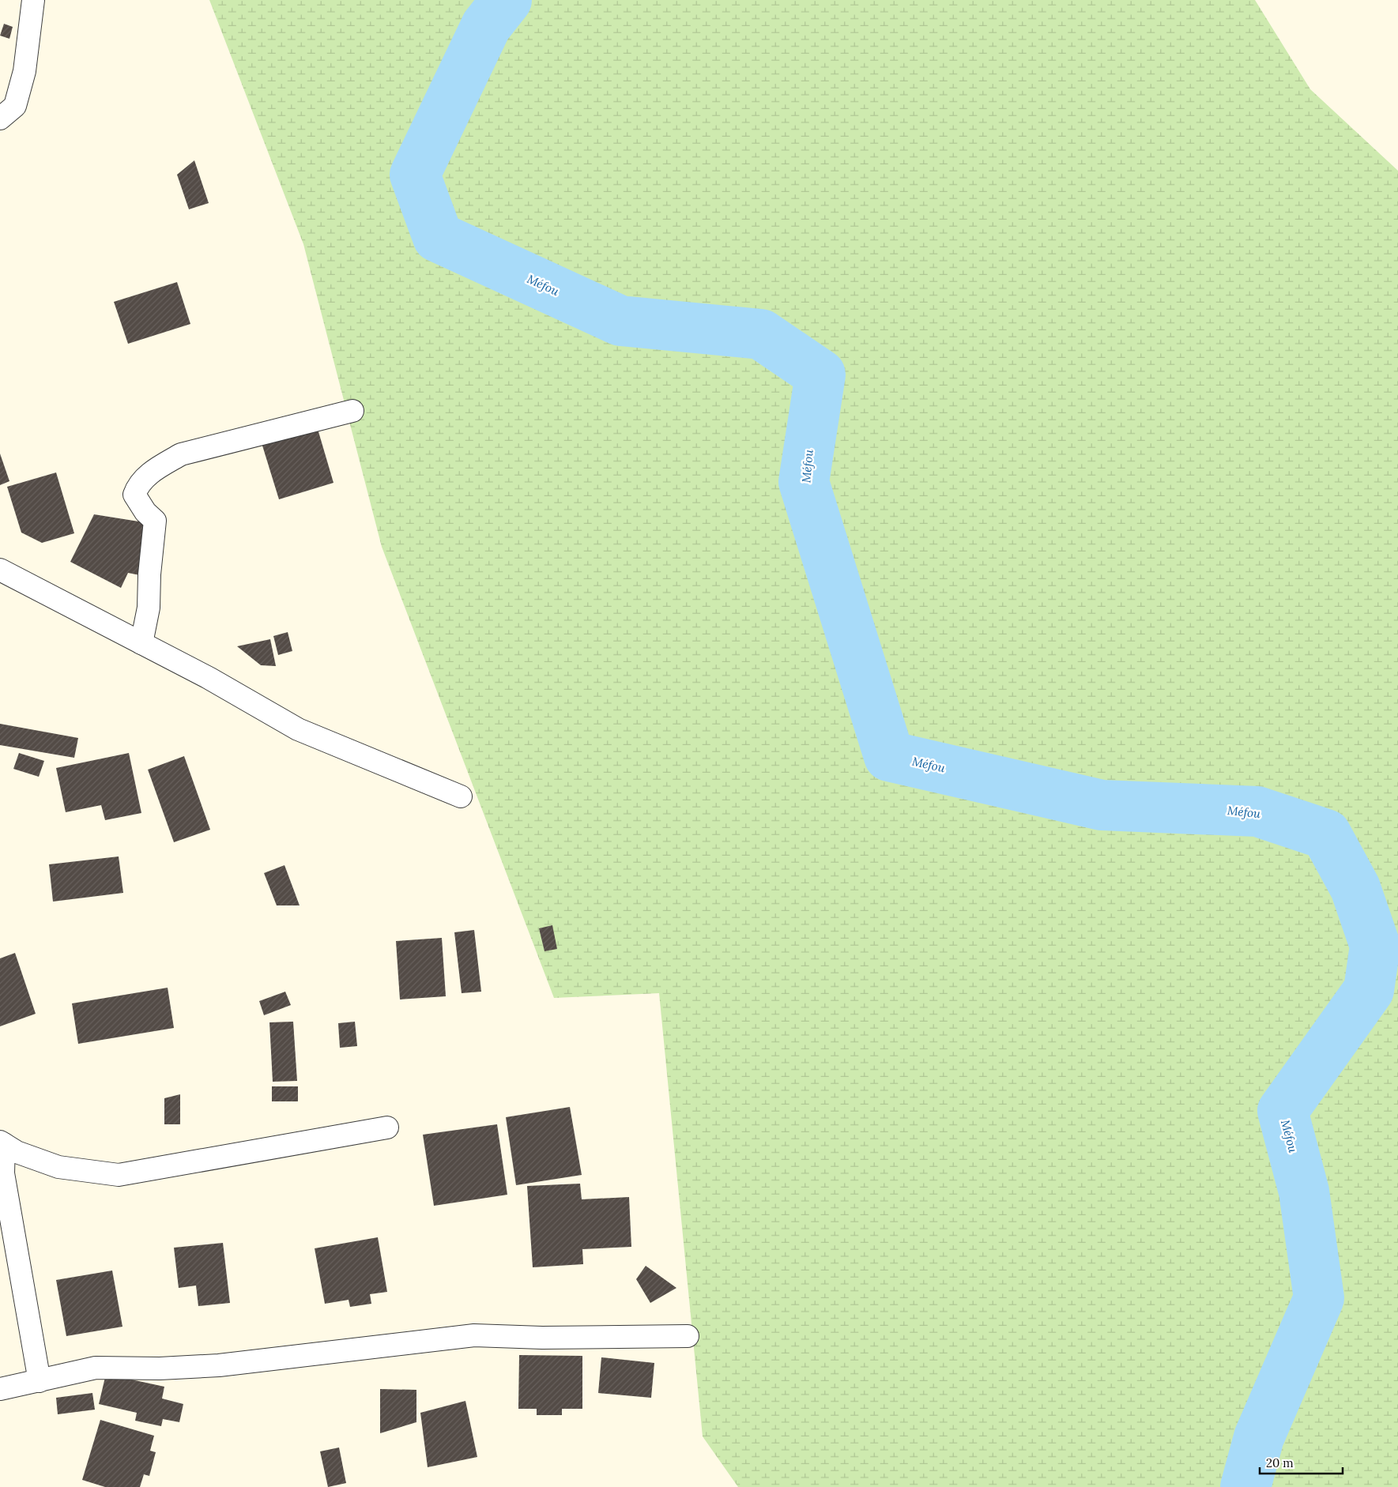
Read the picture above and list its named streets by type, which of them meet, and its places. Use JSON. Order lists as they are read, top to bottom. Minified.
{"water":["Méfou"],"scale_bar":"20 m"}
